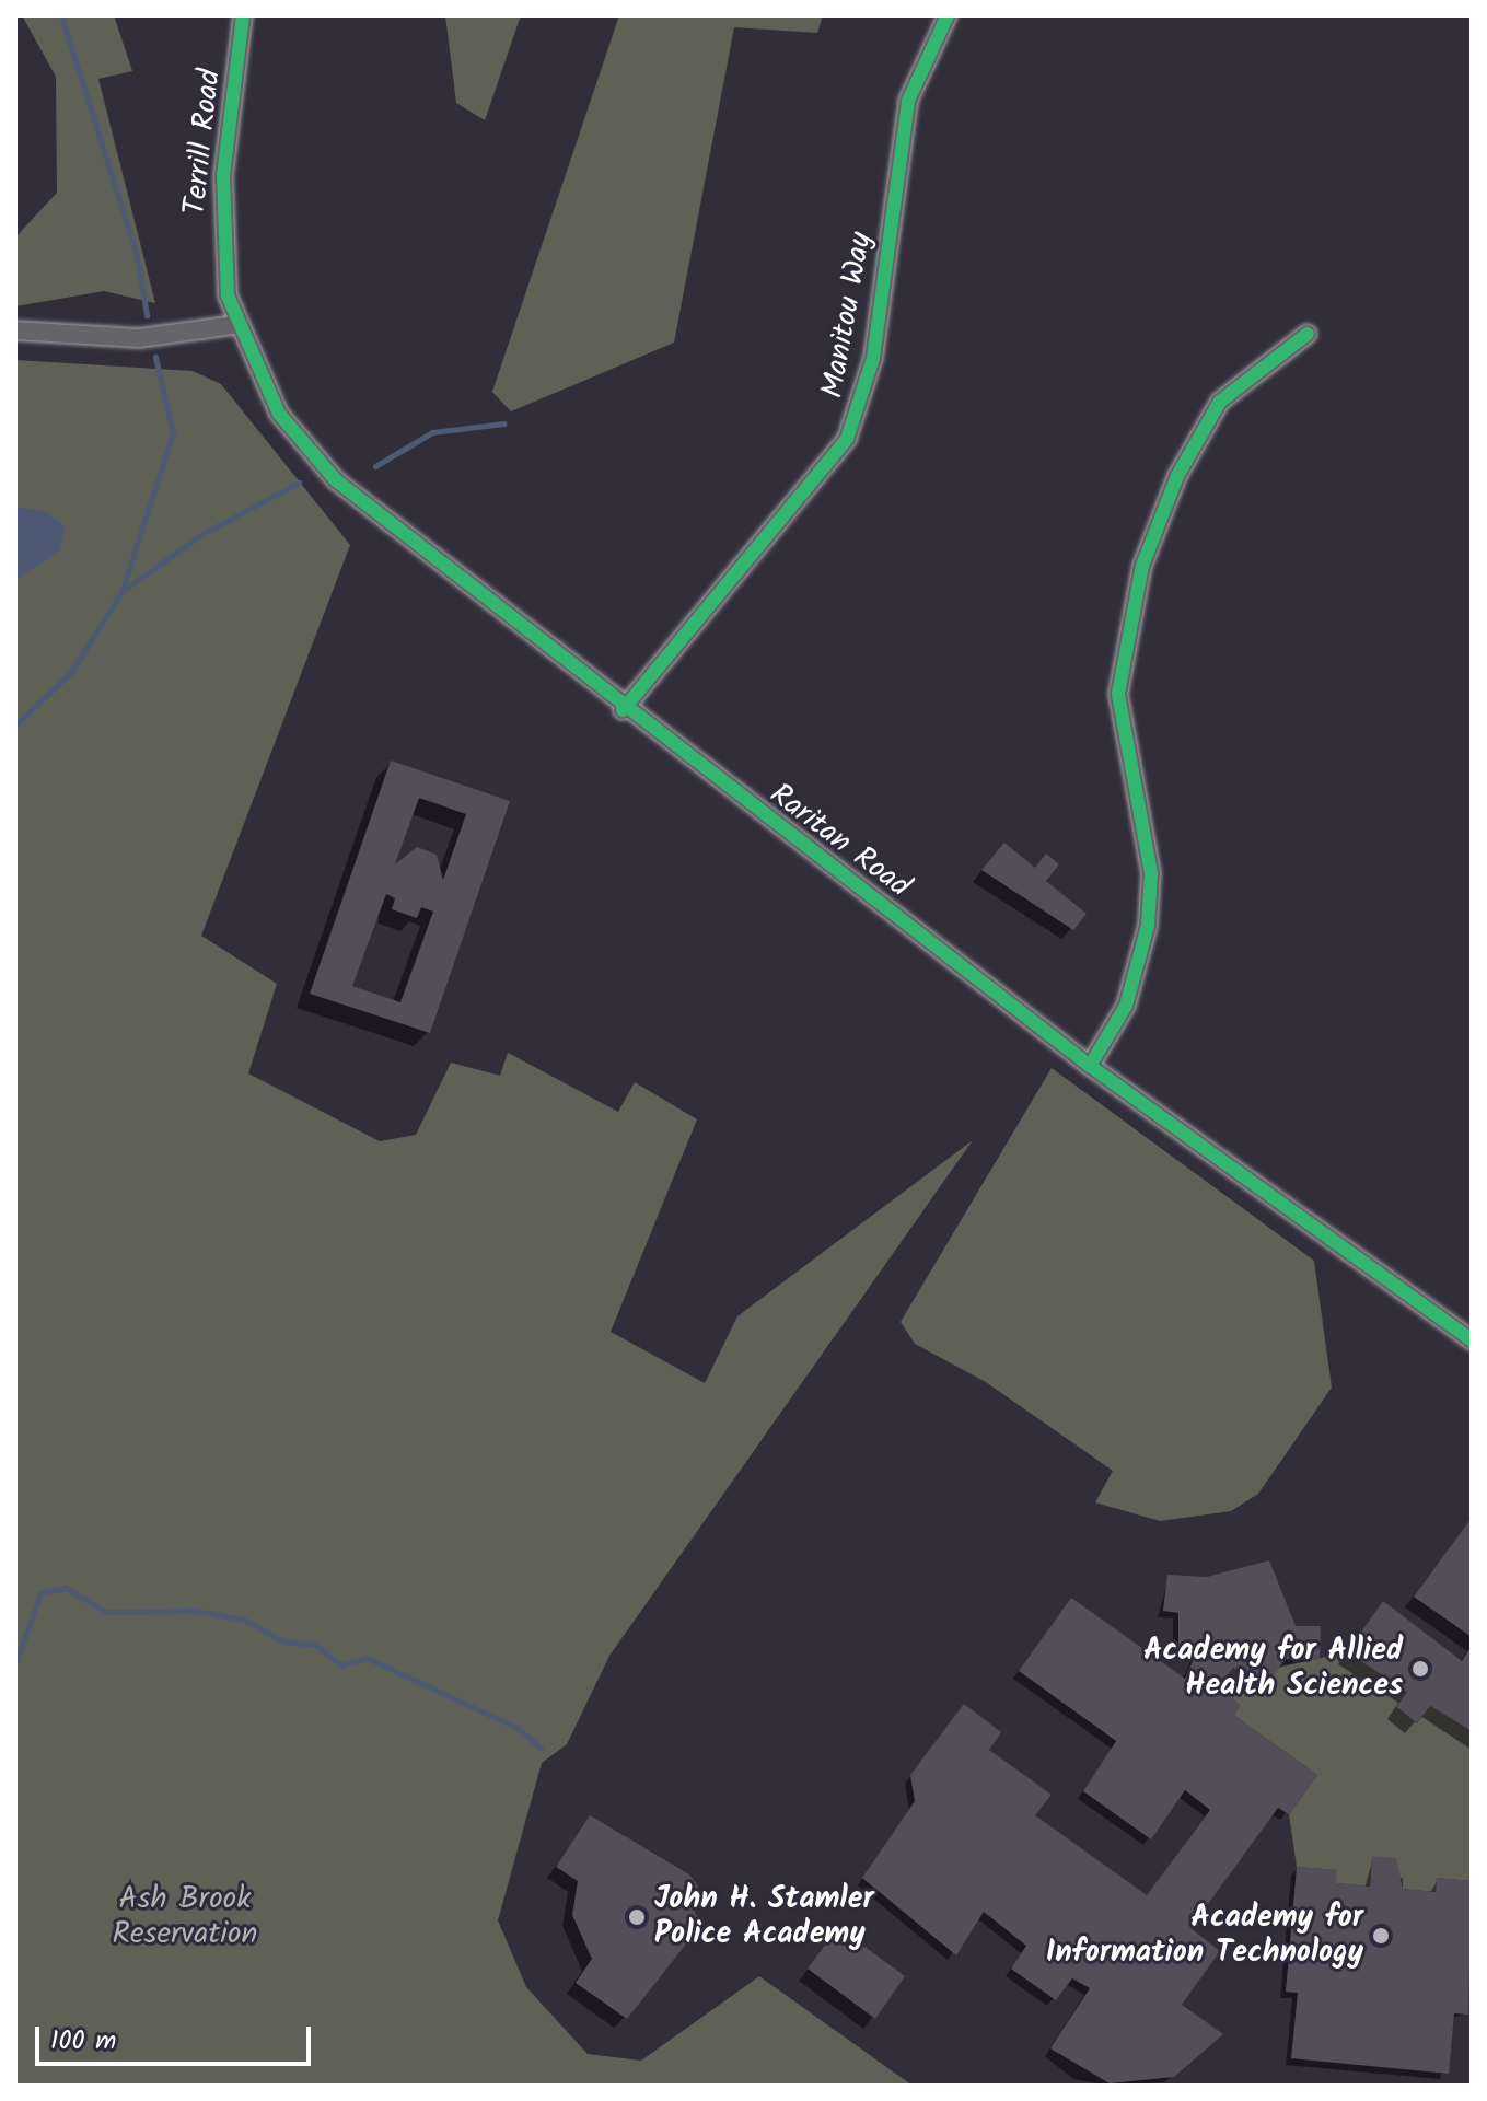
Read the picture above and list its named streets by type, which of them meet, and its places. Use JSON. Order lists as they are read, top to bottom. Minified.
{"streets":{"street":["Terrill Road","Manitou Way","Raritan Road"]},"crossings":[["Terrill Road","Raritan Road"],["Manitou Way","Raritan Road"]],"parks":["Ash Brook Reservation"],"places":["Academy for Allied Health Sciences","John H. Stamler Police Academy","Academy for Information Technology"],"scale_bar":"100 m"}
